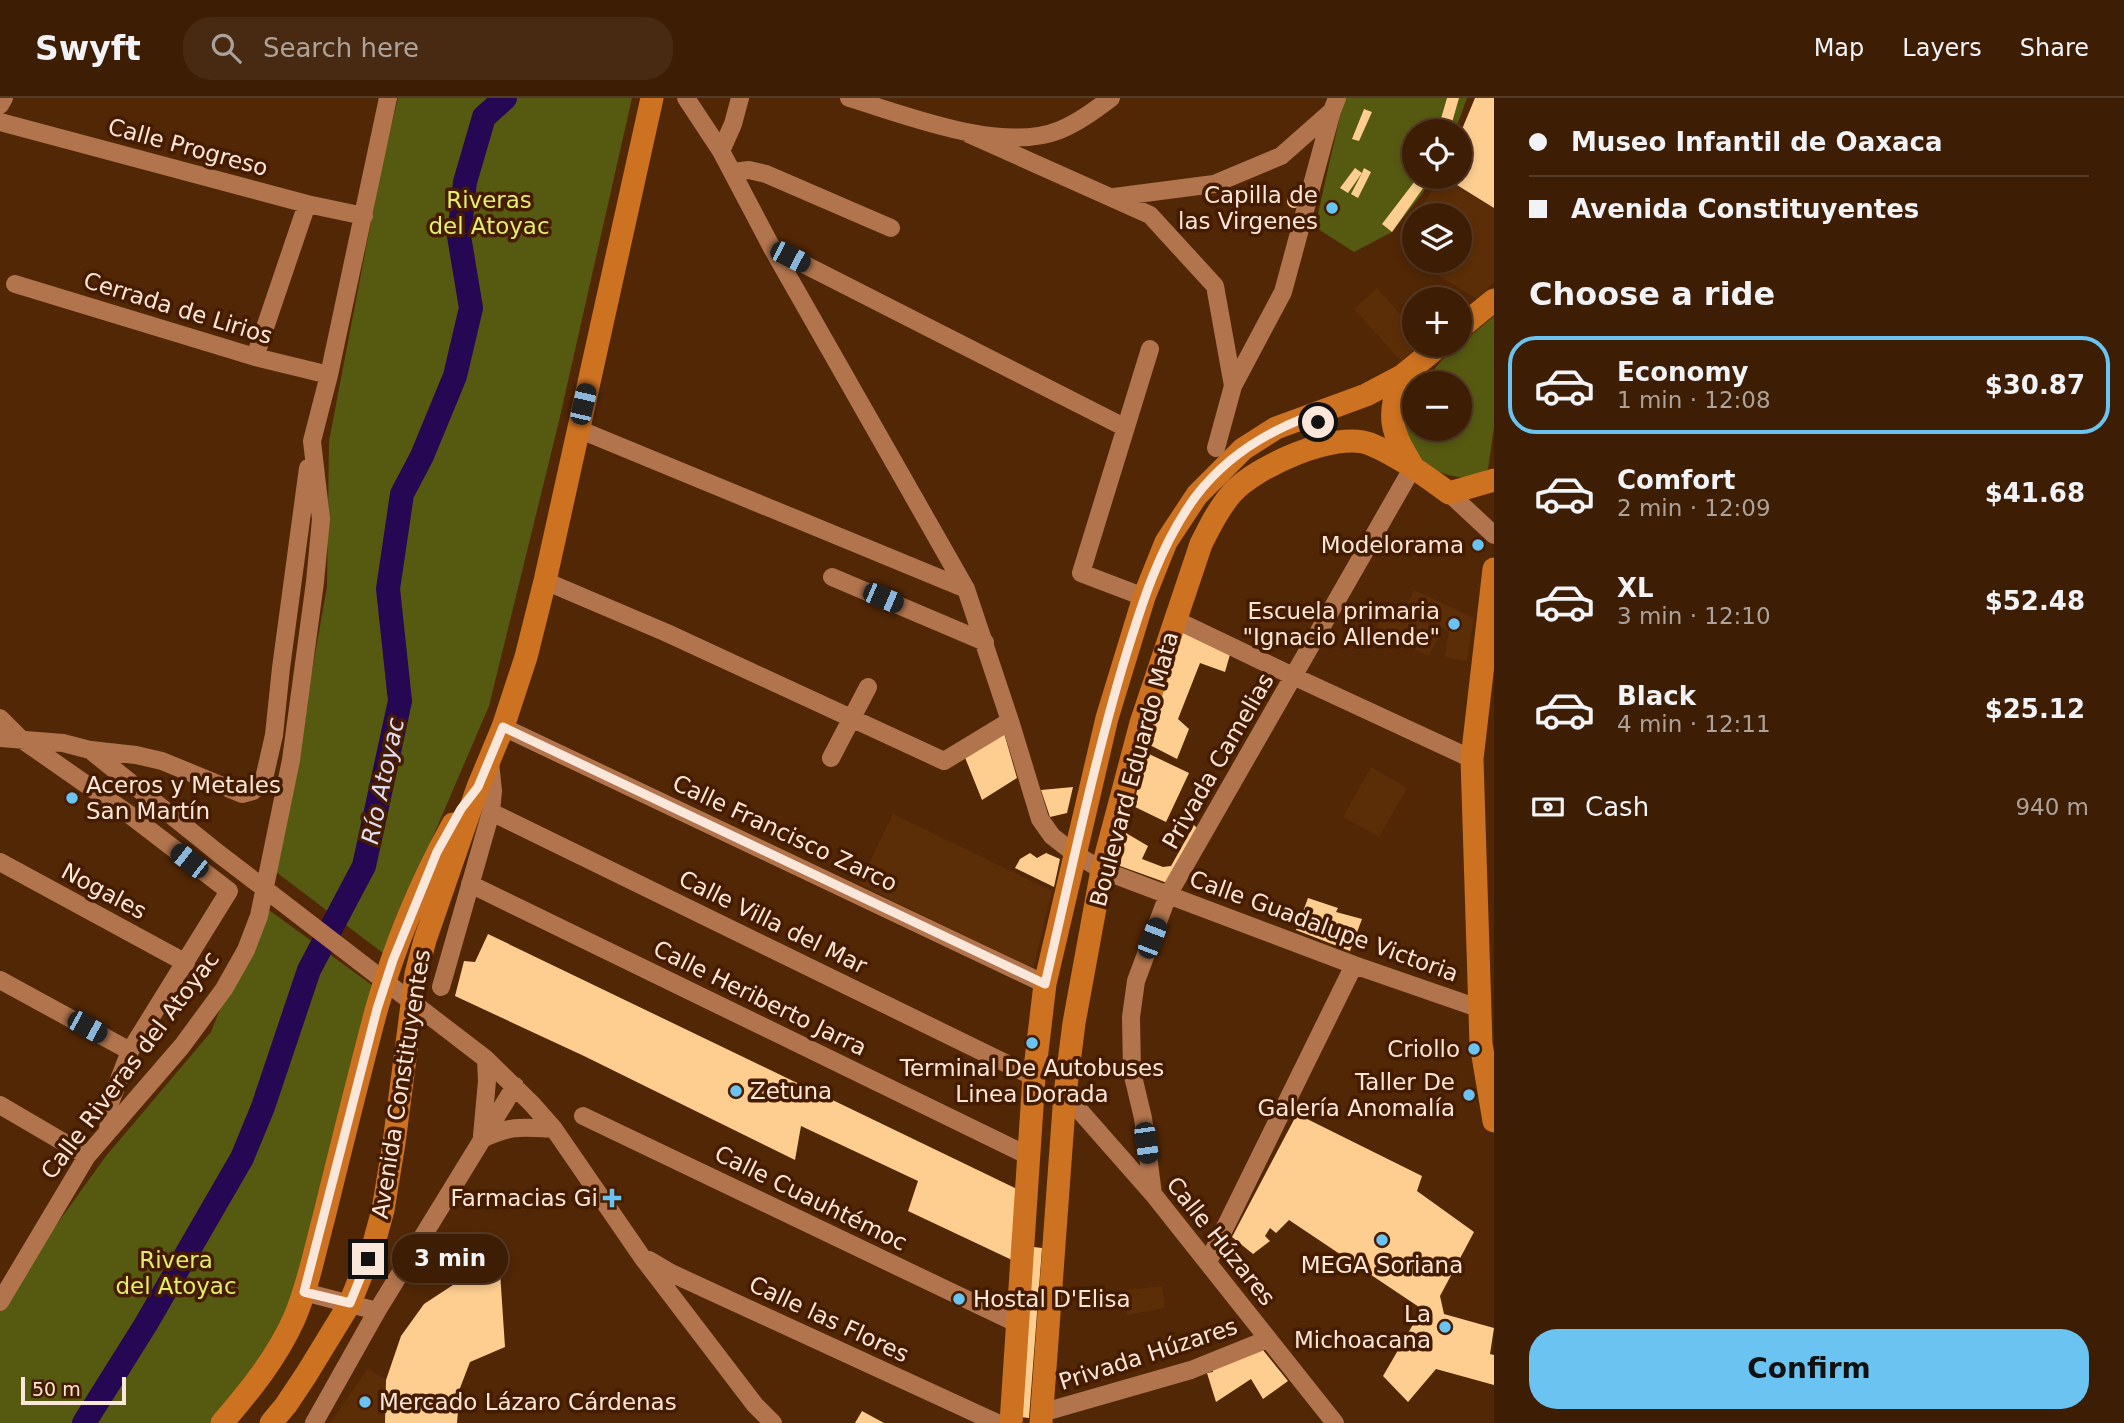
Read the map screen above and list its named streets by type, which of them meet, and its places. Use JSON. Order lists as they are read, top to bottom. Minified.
{"streets":{"main road":["Boulevard Eduardo Mata","Avenida Constituyentes"],"street":["Calle Progreso","Cerrada de Lirios","Privada Camelias","Calle Francisco Zarco","Nogales","Calle Villa del Mar","Calle Guadalupe Victoria","Calle Heriberto Jarra","Calle Riveras del Atoyac","Calle Cuauhtémoc","Calle Húzares","Calle las Flores","Privada Húzares"]},"crossings":[["Privada Camelias","Boulevard Eduardo Mata"],["Privada Camelias","Calle Guadalupe Victoria"],["Privada Camelias","Calle Húzares"],["Boulevard Eduardo Mata","Calle Francisco Zarco"],["Boulevard Eduardo Mata","Calle Villa del Mar"],["Boulevard Eduardo Mata","Calle Guadalupe Victoria"],["Boulevard Eduardo Mata","Calle Heriberto Jarra"],["Boulevard Eduardo Mata","Calle Cuauhtémoc"],["Boulevard Eduardo Mata","Calle Húzares"],["Boulevard Eduardo Mata","Privada Húzares"],["Calle Húzares","Privada Húzares"]],"water":["Río Atoyac"],"parks":["Riveras del Atoyac","Rivera del Atoyac"],"places":{"other":["Capilla de las Virgenes","Modelorama","Escuela primaria \"Ignacio Allende\"","Aceros y Metales San Martín","Terminal De Autobuses Linea Dorada","Criollo","Zetuna","Taller De Galería Anomalía","MEGA Soriana","Hostal D'Elisa","La Michoacana","Mercado Lázaro Cárdenas"],"health":["Farmacias Gi"]},"scale_bar":"50 m","page":{"header":"Swyft","search":"Search here","nav":["Map","Layers","Share"],"banner":["Museo Infantil de Oaxaca","Avenida Constituyentes"],"map_buttons":["+","−"],"heading":"Choose a ride","list":[{"name":"Economy","note":"1 min · 12:08","value":"$30.87"},{"name":"Comfort","note":"2 min · 12:09","value":"$41.68"},{"name":"XL","note":"3 min · 12:10","value":"$52.48"},{"name":"Black","note":"4 min · 12:11","value":"$25.12"}],"pay":["Cash","940 m"],"bubble":"3 min","buttons":"Confirm","scale":"50 m"}}
